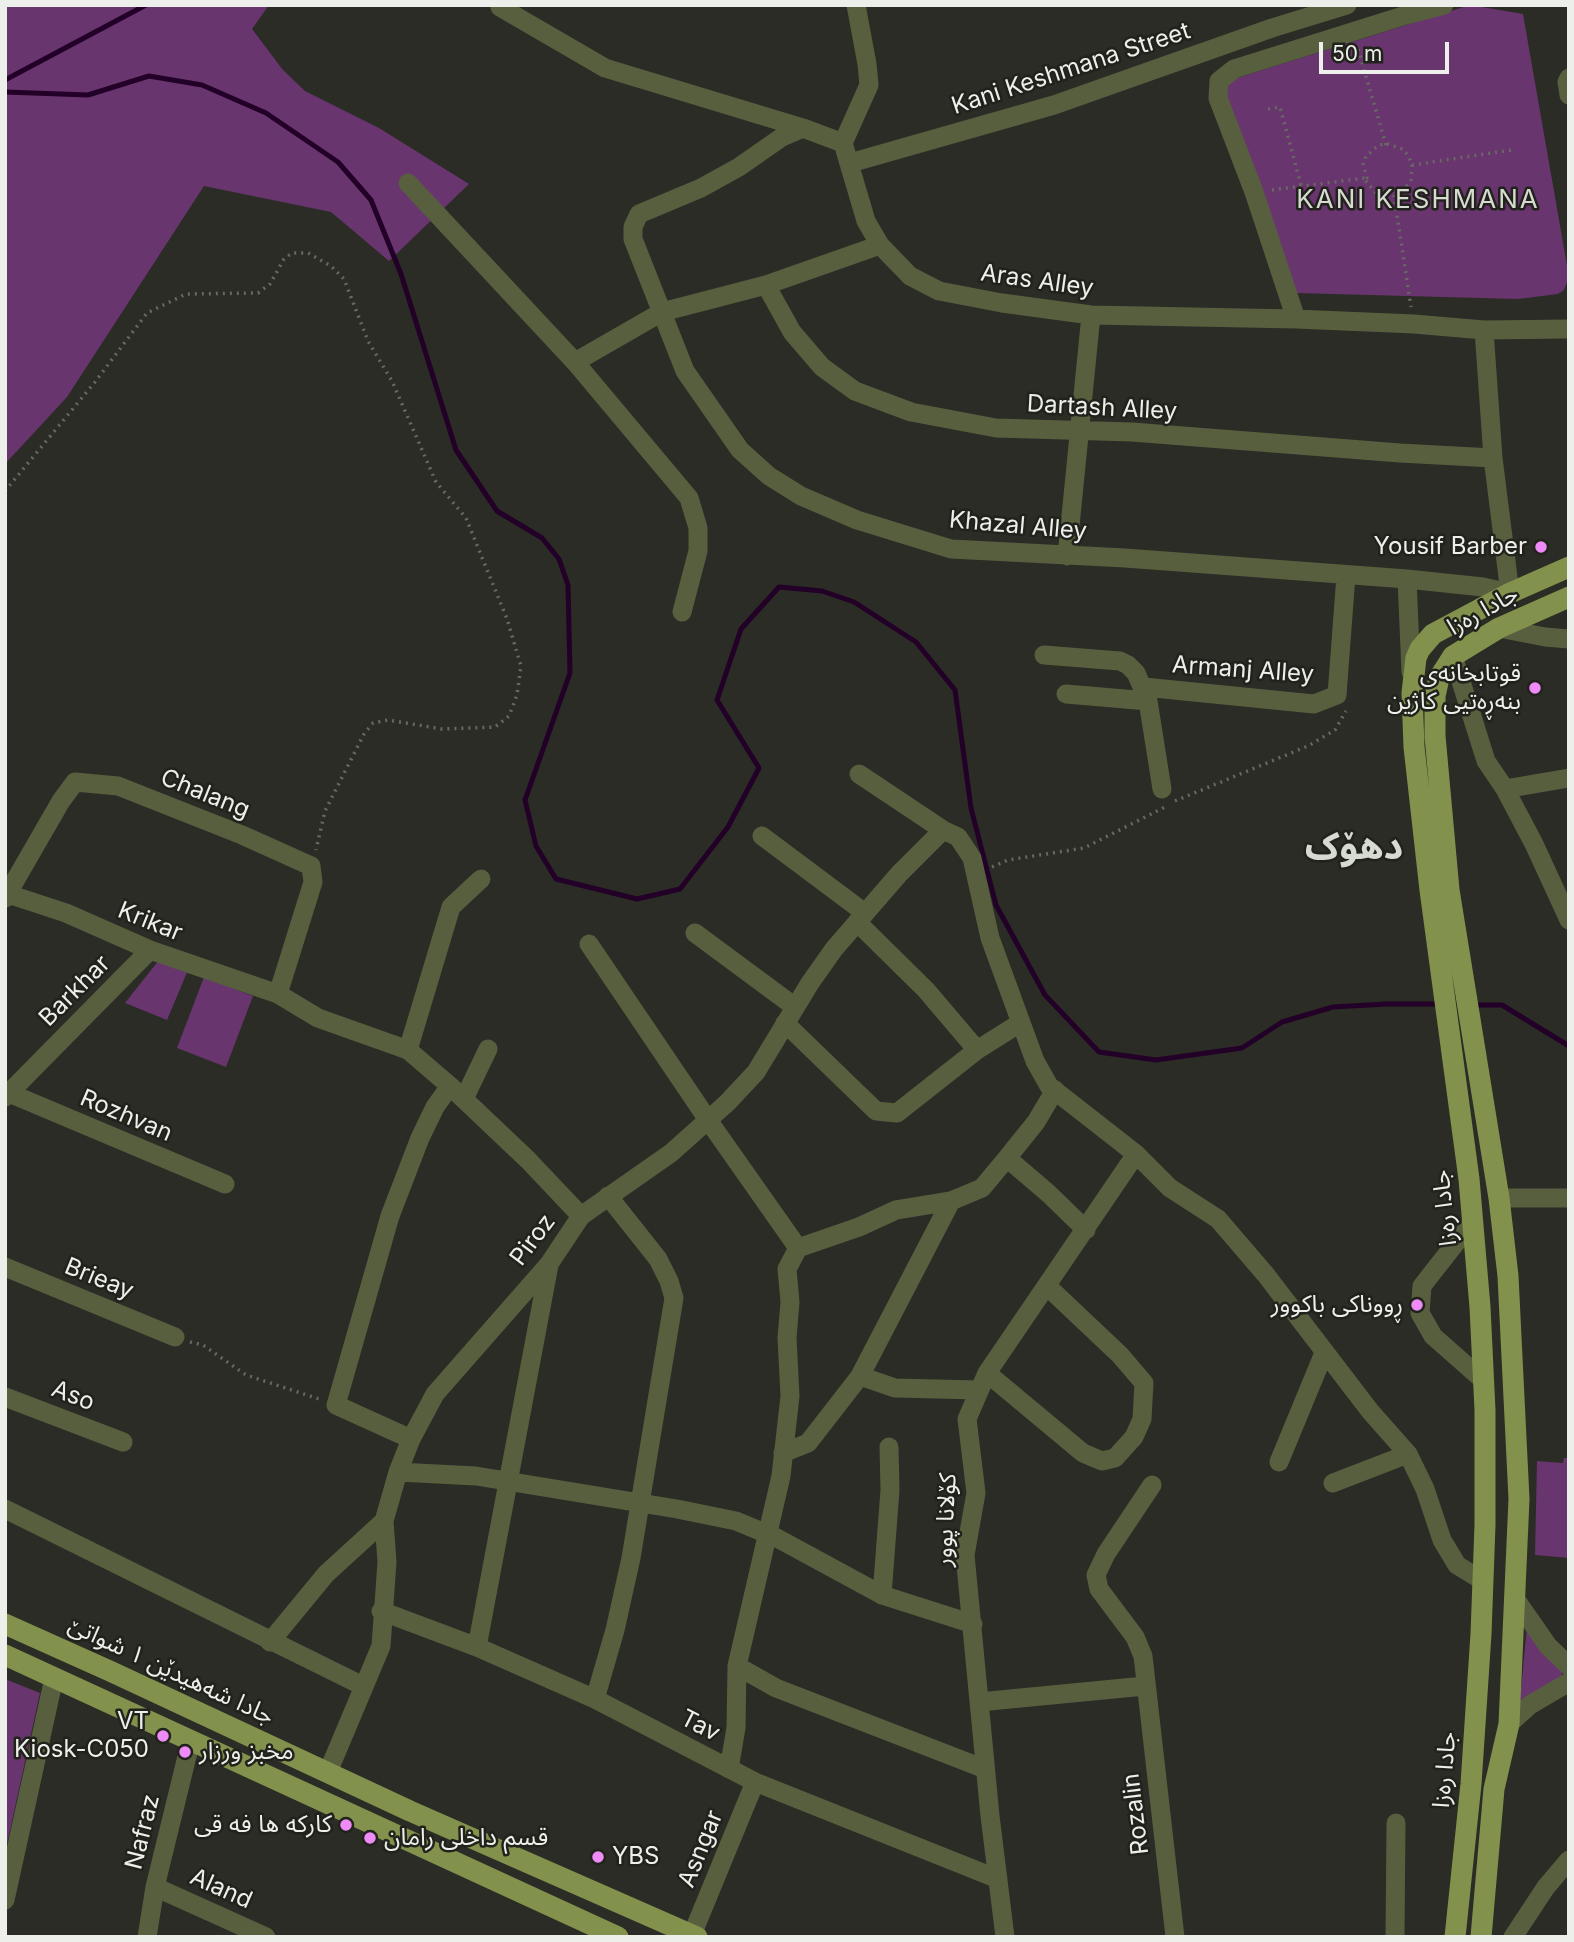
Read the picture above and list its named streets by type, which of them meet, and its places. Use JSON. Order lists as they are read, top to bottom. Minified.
{"streets":{"main road":["جادا ره‌زا","جادا شەهیدێن ١ شواتێ"],"street":["Kani Keshmana Street","Aras Alley","Dartash Alley","Khazal Alley","Armanj Alley","Chalang","Krikar","Barkhar","Rozhvan","Piroz","Brieay","Aso","کۆلانا پوور","Tav","Rozalin","Nafraz","Asngar","Aland"]},"crossings":[["Kani Keshmana Street","Aras Alley"],["Khazal Alley","جادا ره‌زا"],["Chalang","Krikar"],["Krikar","Barkhar"],["Barkhar","Rozhvan"],["Piroz","جادا شەهیدێن ١ شواتێ"],["Piroz","Tav"],["کۆلانا پوور","Tav"],["جادا شەهیدێن ١ شواتێ","Asngar"],["Tav","Asngar"],["Nafraz","Aland"]],"districts":["KANI KESHMANA","دھۆک"],"places":["Yousif Barber","قوتابخانەی بنەڕەتیی کاژین","ڕووناکی باکوور","VT Kiosk-C050","مخبز ورزار","كاركه ها فه قى","قسم داخلی رامان","YBS"],"scale_bar":"50 m"}
